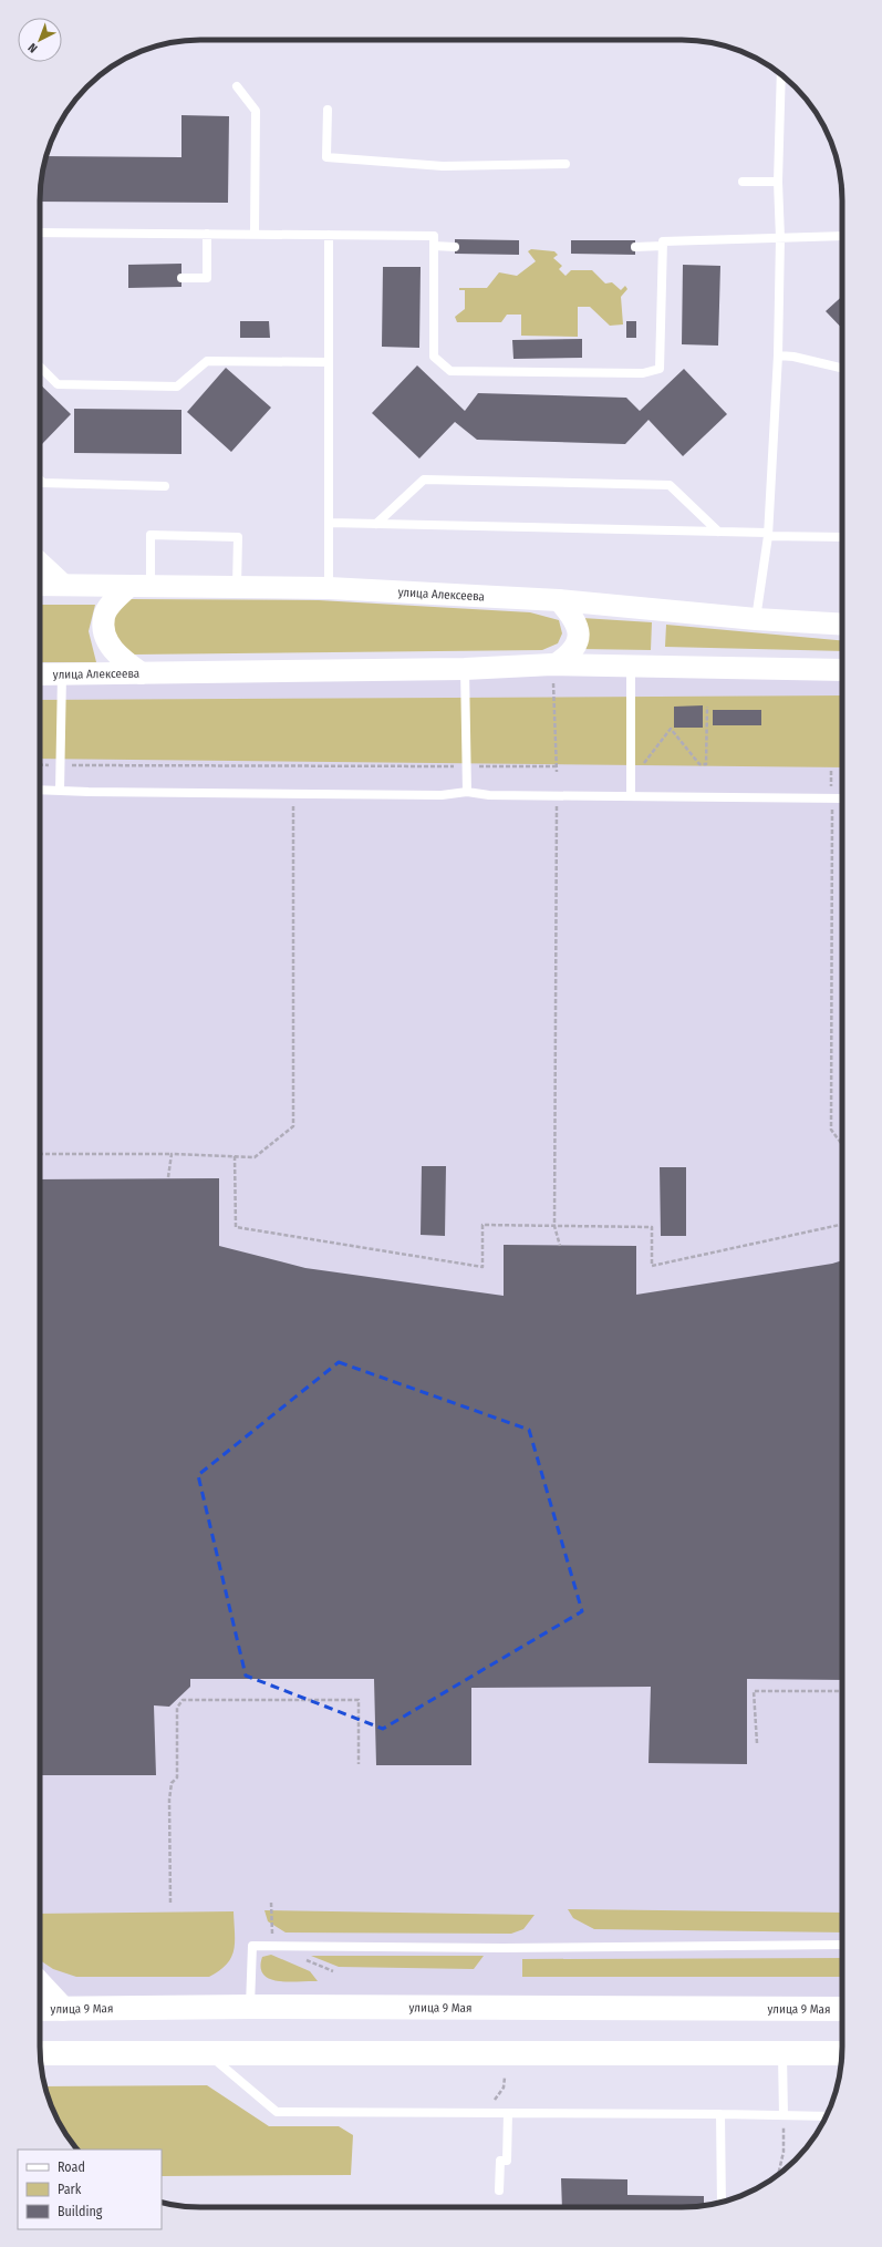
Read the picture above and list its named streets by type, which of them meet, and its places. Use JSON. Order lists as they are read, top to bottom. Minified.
{"streets":{"main road":["улица 9 Мая"],"street":["улица Алексеева"]},"legend":["Road","Park","Building"],"north":"bottom left"}
